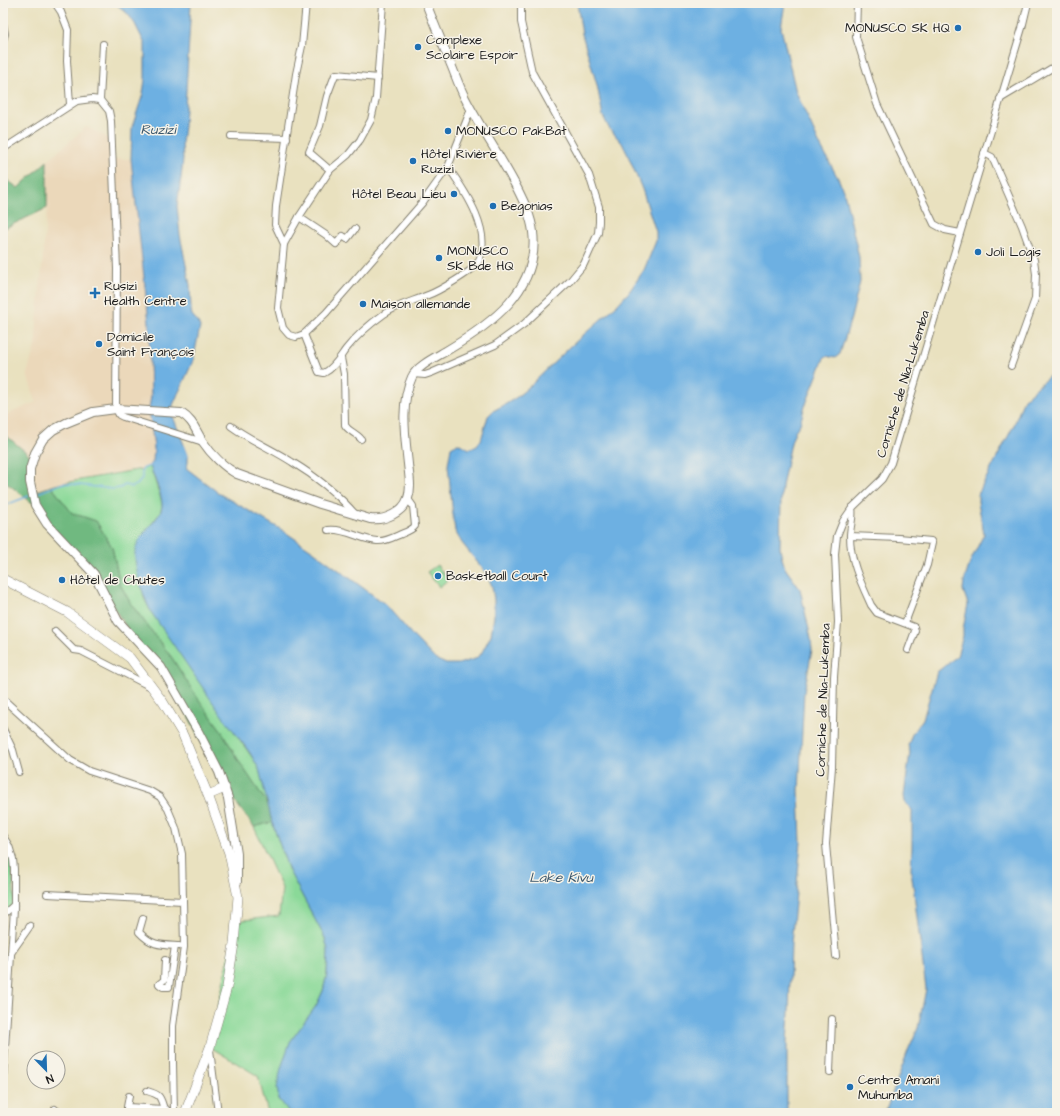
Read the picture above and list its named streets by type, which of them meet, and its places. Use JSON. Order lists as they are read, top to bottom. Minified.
{"streets":{"street":["Corniche de Nia-Lukemba"]},"water":["Ruzizi","Lake Kivu"],"places":{"other":["MONUSCO SK HQ","Complexe Scolaire Espoir","MONUSCO PakBat","Hôtel Rivière Ruzizi","Hôtel Beau Lieu","Begonias","Joli Logis","MONUSCO SK Bde HQ","Maison allemande","Domicile Saint François","Basketball Court","Hôtel de Chutes","Centre Amani Muhumba"],"health":["Rusizi Health Centre"]},"north":"bottom right"}
